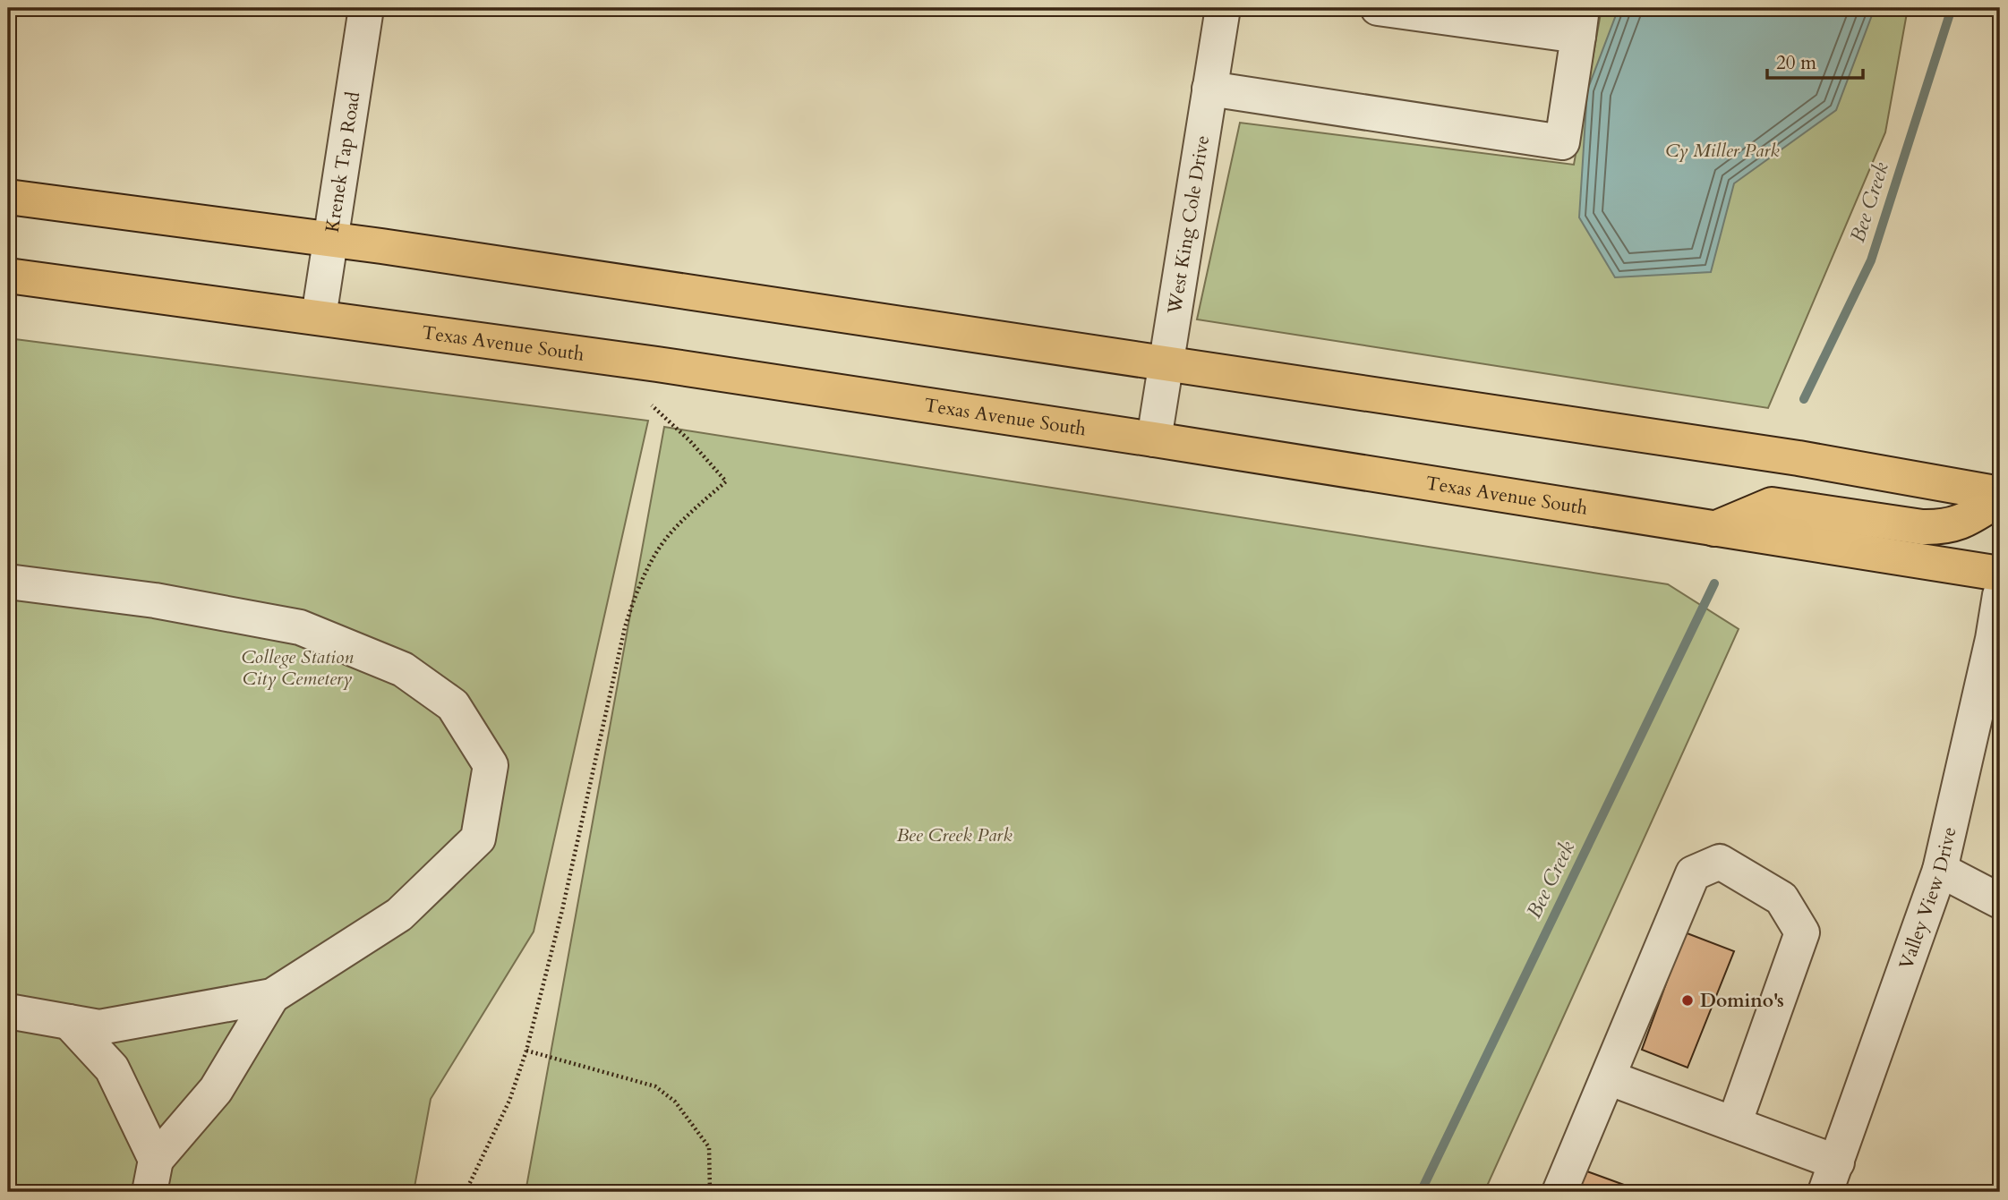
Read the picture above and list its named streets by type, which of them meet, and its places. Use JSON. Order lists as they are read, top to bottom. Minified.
{"streets":{"main road":["Texas Avenue South"],"street":["Krenek Tap Road","West King Cole Drive","Valley View Drive"]},"crossings":[["Krenek Tap Road","Texas Avenue South"],["West King Cole Drive","Texas Avenue South"]],"water":["Bee Creek"],"parks":["Cy Miller Park","College Station City Cemetery","Bee Creek Park"],"places":["Domino's"],"scale_bar":"20 m"}
